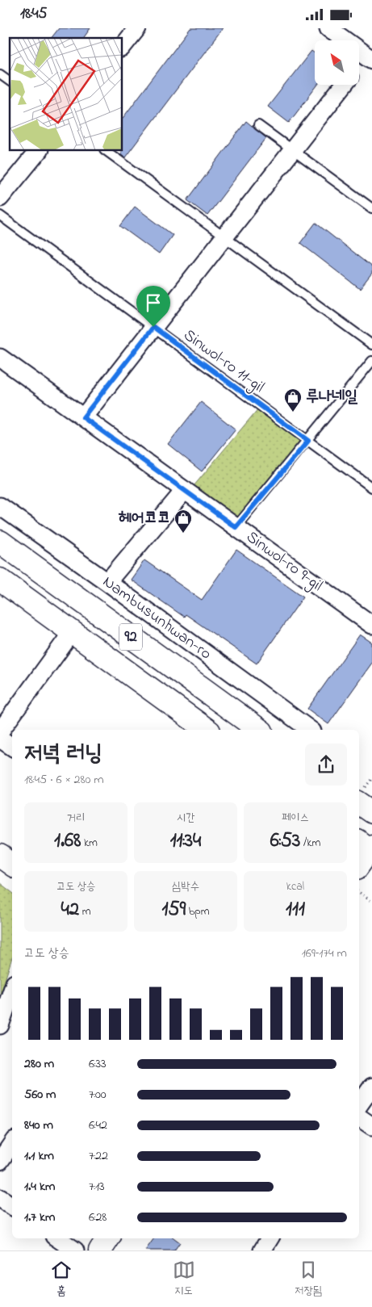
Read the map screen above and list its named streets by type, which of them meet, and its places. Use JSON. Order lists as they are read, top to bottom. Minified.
{"streets":{"main road":["Nambusunhwan-ro","92"],"street":["Sinwol-ro 9-gil"],"lane":["Sinwol-ro 11-gil"]},"places":{"shop":["루나네일","헤어코코"]},"north":"top left","page":{"status":"18:45","heading":["저녁 러닝","18:45 · 6 × 280 m"],"stats":[["거리","1.68 km"],["시간","11:34"],["페이스","6:53 /km"],["고도 상승","42 m"],["심박수","159 bpm"],["kcal","111"]],"chart":["고도 상승","169–174 m"],"list":[{"name":"280 m","note":"6:33"},{"name":"560 m","note":"7:00"},{"name":"840 m","note":"6:42"},{"name":"1.1 km","note":"7:22"},{"name":"1.4 km","note":"7:13"},{"name":"1.7 km","note":"6:28"}],"tabs":["홈","지도","저장됨"]}}
